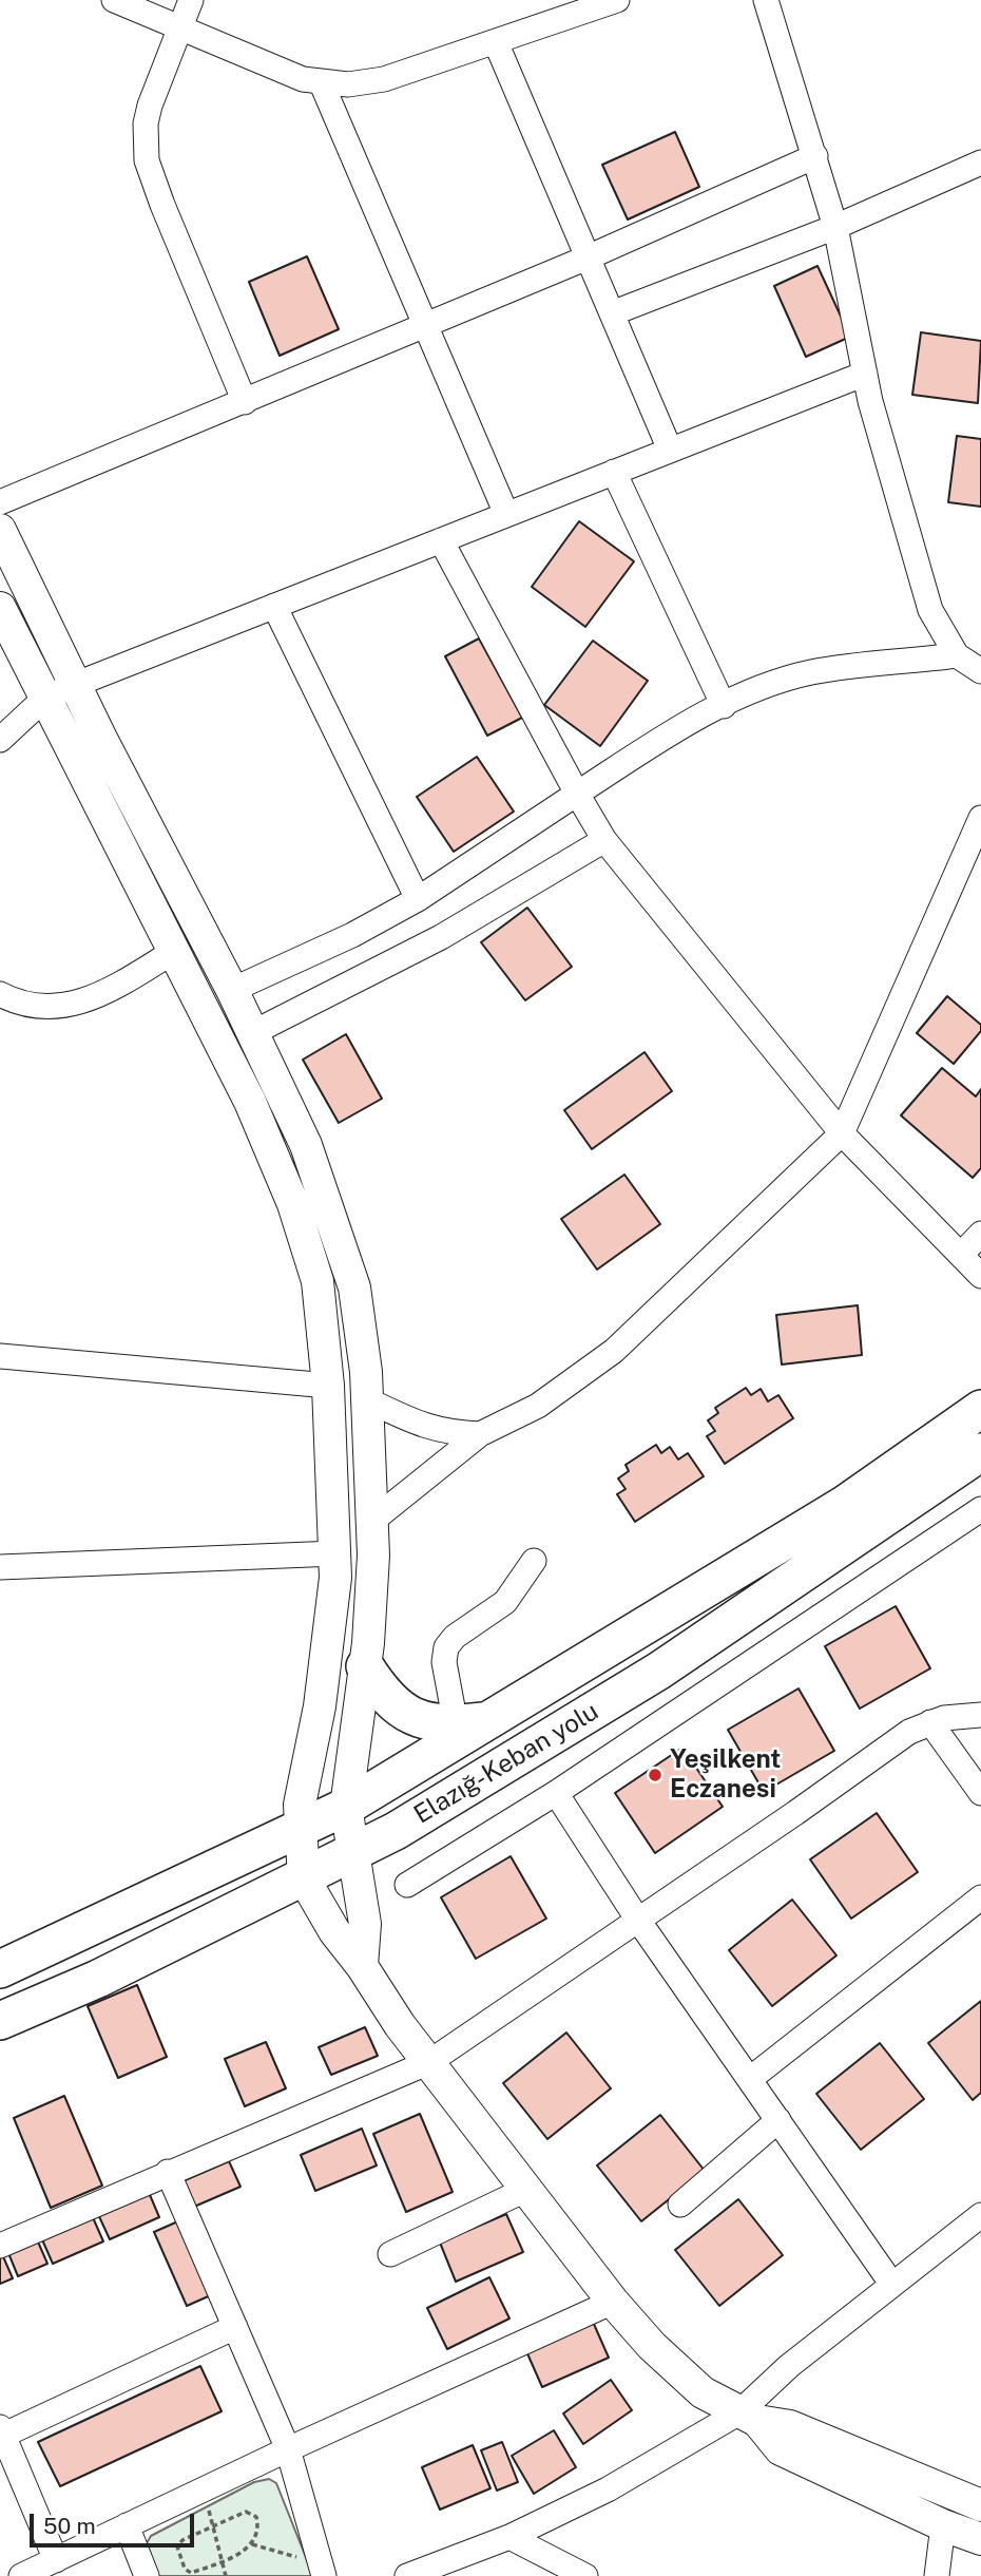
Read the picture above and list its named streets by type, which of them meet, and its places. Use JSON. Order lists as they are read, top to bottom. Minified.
{"streets":{"highway":["Elazığ-Keban yolu"]},"places":["Yeşilkent Eczanesi"],"scale_bar":"50 m"}
